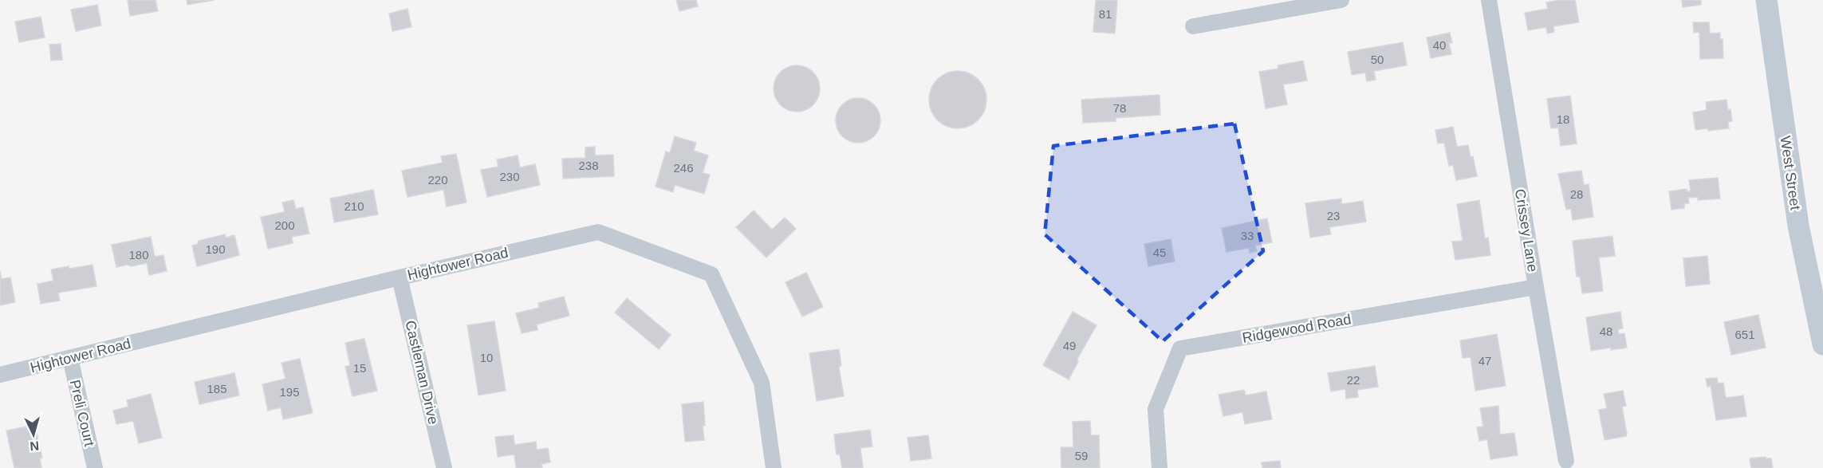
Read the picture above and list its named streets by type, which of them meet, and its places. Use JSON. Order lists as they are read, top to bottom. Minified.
{"streets":{"main road":["West Street"],"street":["Crissey Lane","Hightower Road","Ridgewood Road","Castleman Drive","Preli Court"]},"crossings":[["Crissey Lane","Ridgewood Road"],["Hightower Road","Castleman Drive"],["Hightower Road","Preli Court"]],"house_numbers":["81","40","50","78","18","238","246","230","220","28","210","23","200","33","190","45","180","48","651","49","10","47","15","22","185","195","59"],"north":"bottom"}
